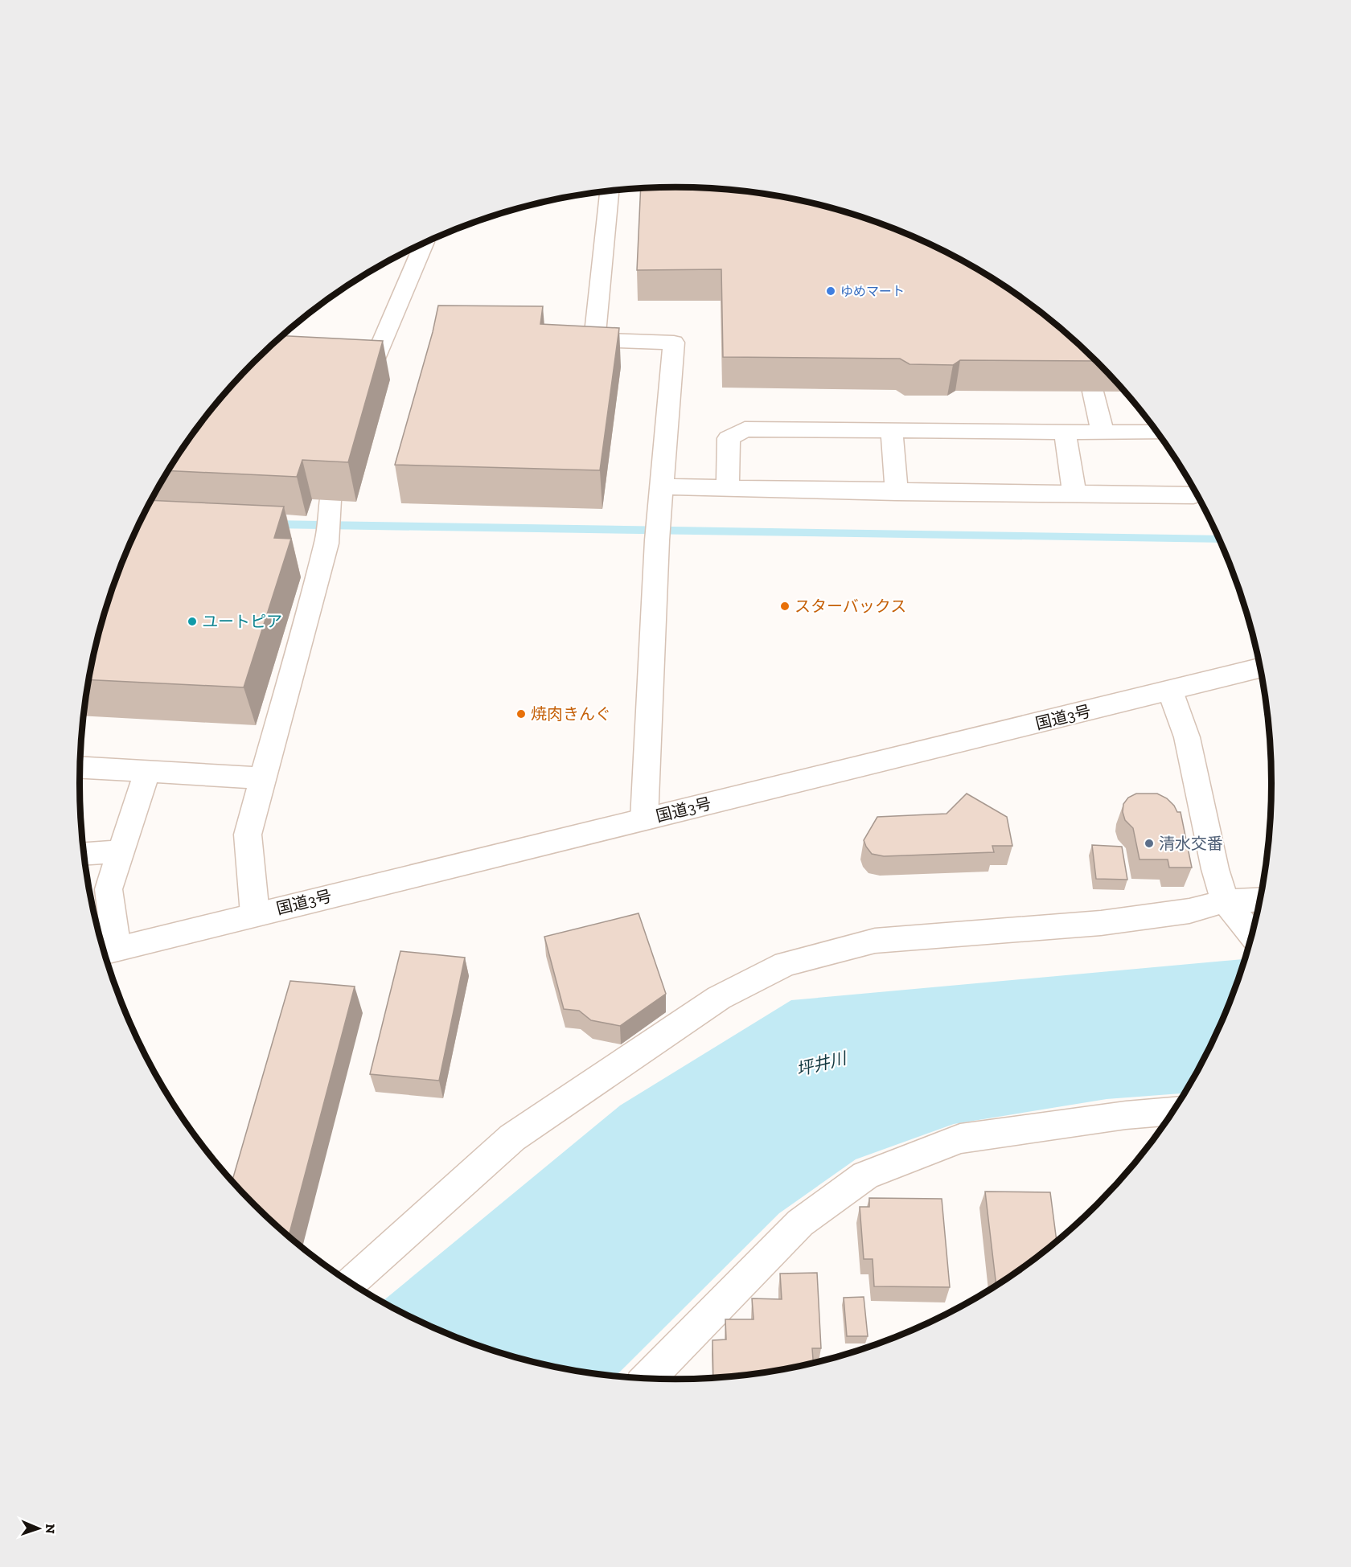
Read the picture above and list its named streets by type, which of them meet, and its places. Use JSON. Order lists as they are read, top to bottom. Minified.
{"streets":{"main road":["国道3号"]},"water":["坪井川"],"places":["ゆめマート","スターバックス","ユートピア","焼肉きんぐ","清水交番"],"north":"right"}
